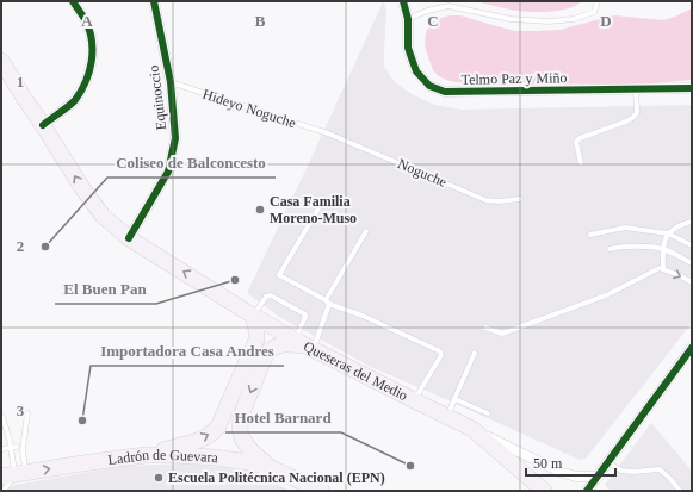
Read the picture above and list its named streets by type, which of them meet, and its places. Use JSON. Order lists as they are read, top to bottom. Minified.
{"streets":{"main road":["Queseras del Medio","Ladrón de Guevara"],"street":["Telmo Paz y Miño","Equinoccio"],"lane":["Hideyo Noguche","Noguche"]},"crossings":[["Equinoccio","Hideyo Noguche"],["Equinoccio","Queseras del Medio"],["Hideyo Noguche","Noguche"]],"one_way":["Queseras del Medio","Ladrón de Guevara"],"places":["Casa Familia Moreno-Muso","Coliseo de Balconcesto","El Buen Pan","Importadora Casa Andres","Hotel Barnard","Escuela Politécnica Nacional (EPN)"],"scale_bar":"50 m","grid":{"columns":["A","B","C","D"],"rows":["1","2","3"]}}
